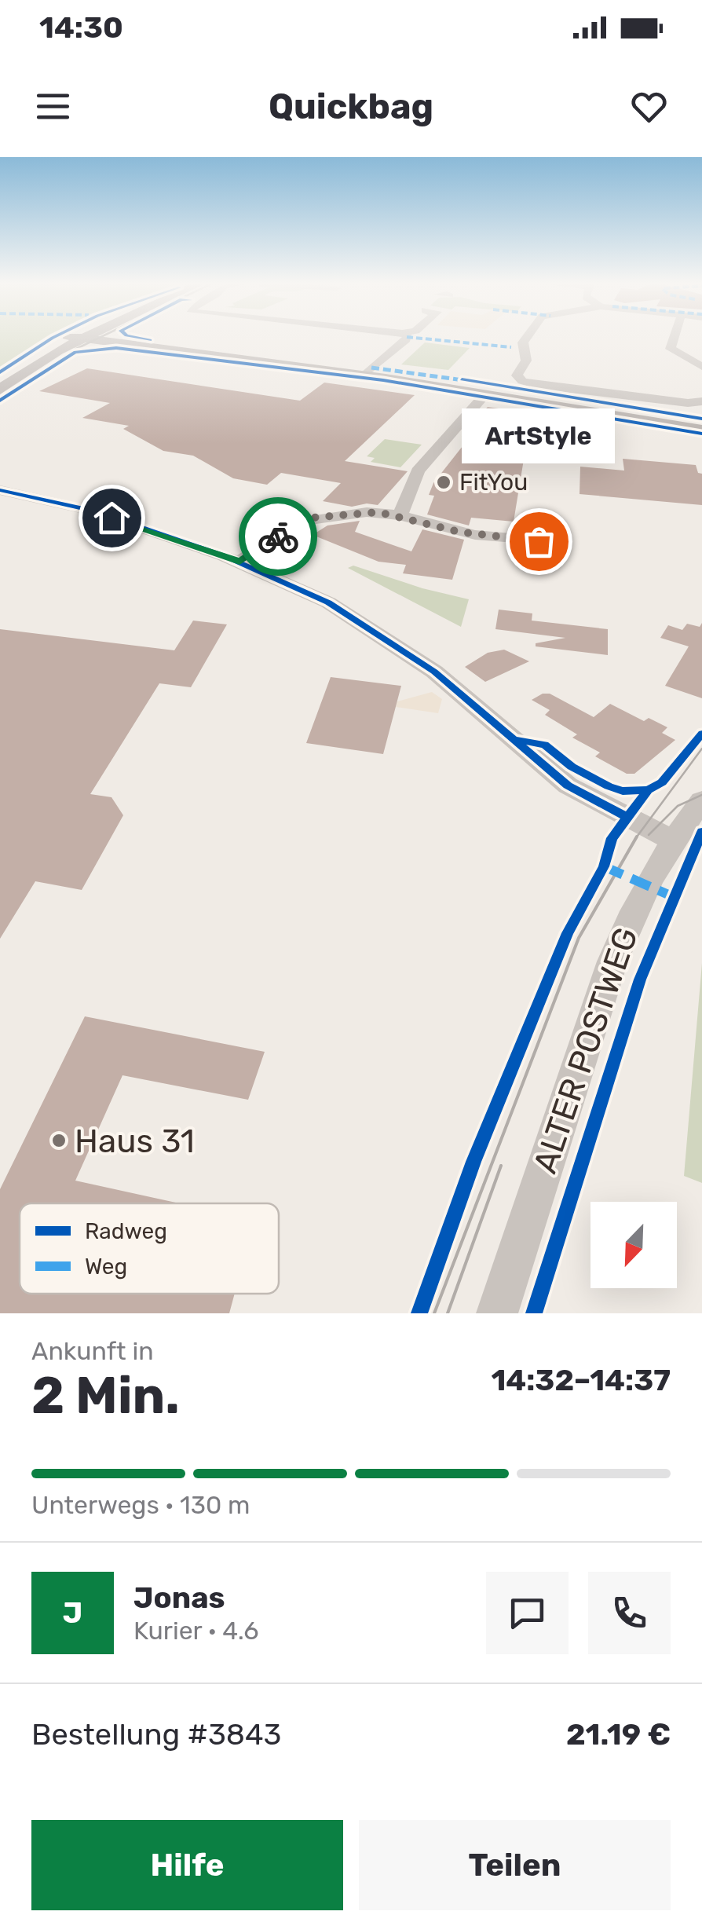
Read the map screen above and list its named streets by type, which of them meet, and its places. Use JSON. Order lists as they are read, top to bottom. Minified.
{"streets":{"street":["ALTER POSTWEG"]},"places":["FitYou","ArtStyle","Haus 31"],"legend":["Radweg","Weg"],"north":"bottom left","page":{"status":"14:30","header":"Quickbag","bubble":"ArtStyle","heading":["2 Min.","Ankunft in","14:32–14:37"],"panel":["Jonas","Kurier · 4.6","Bestellung #3843","21.19 €"],"bar":"Unterwegs · 130 m","round":"J","buttons":["Hilfe","Teilen"]}}
